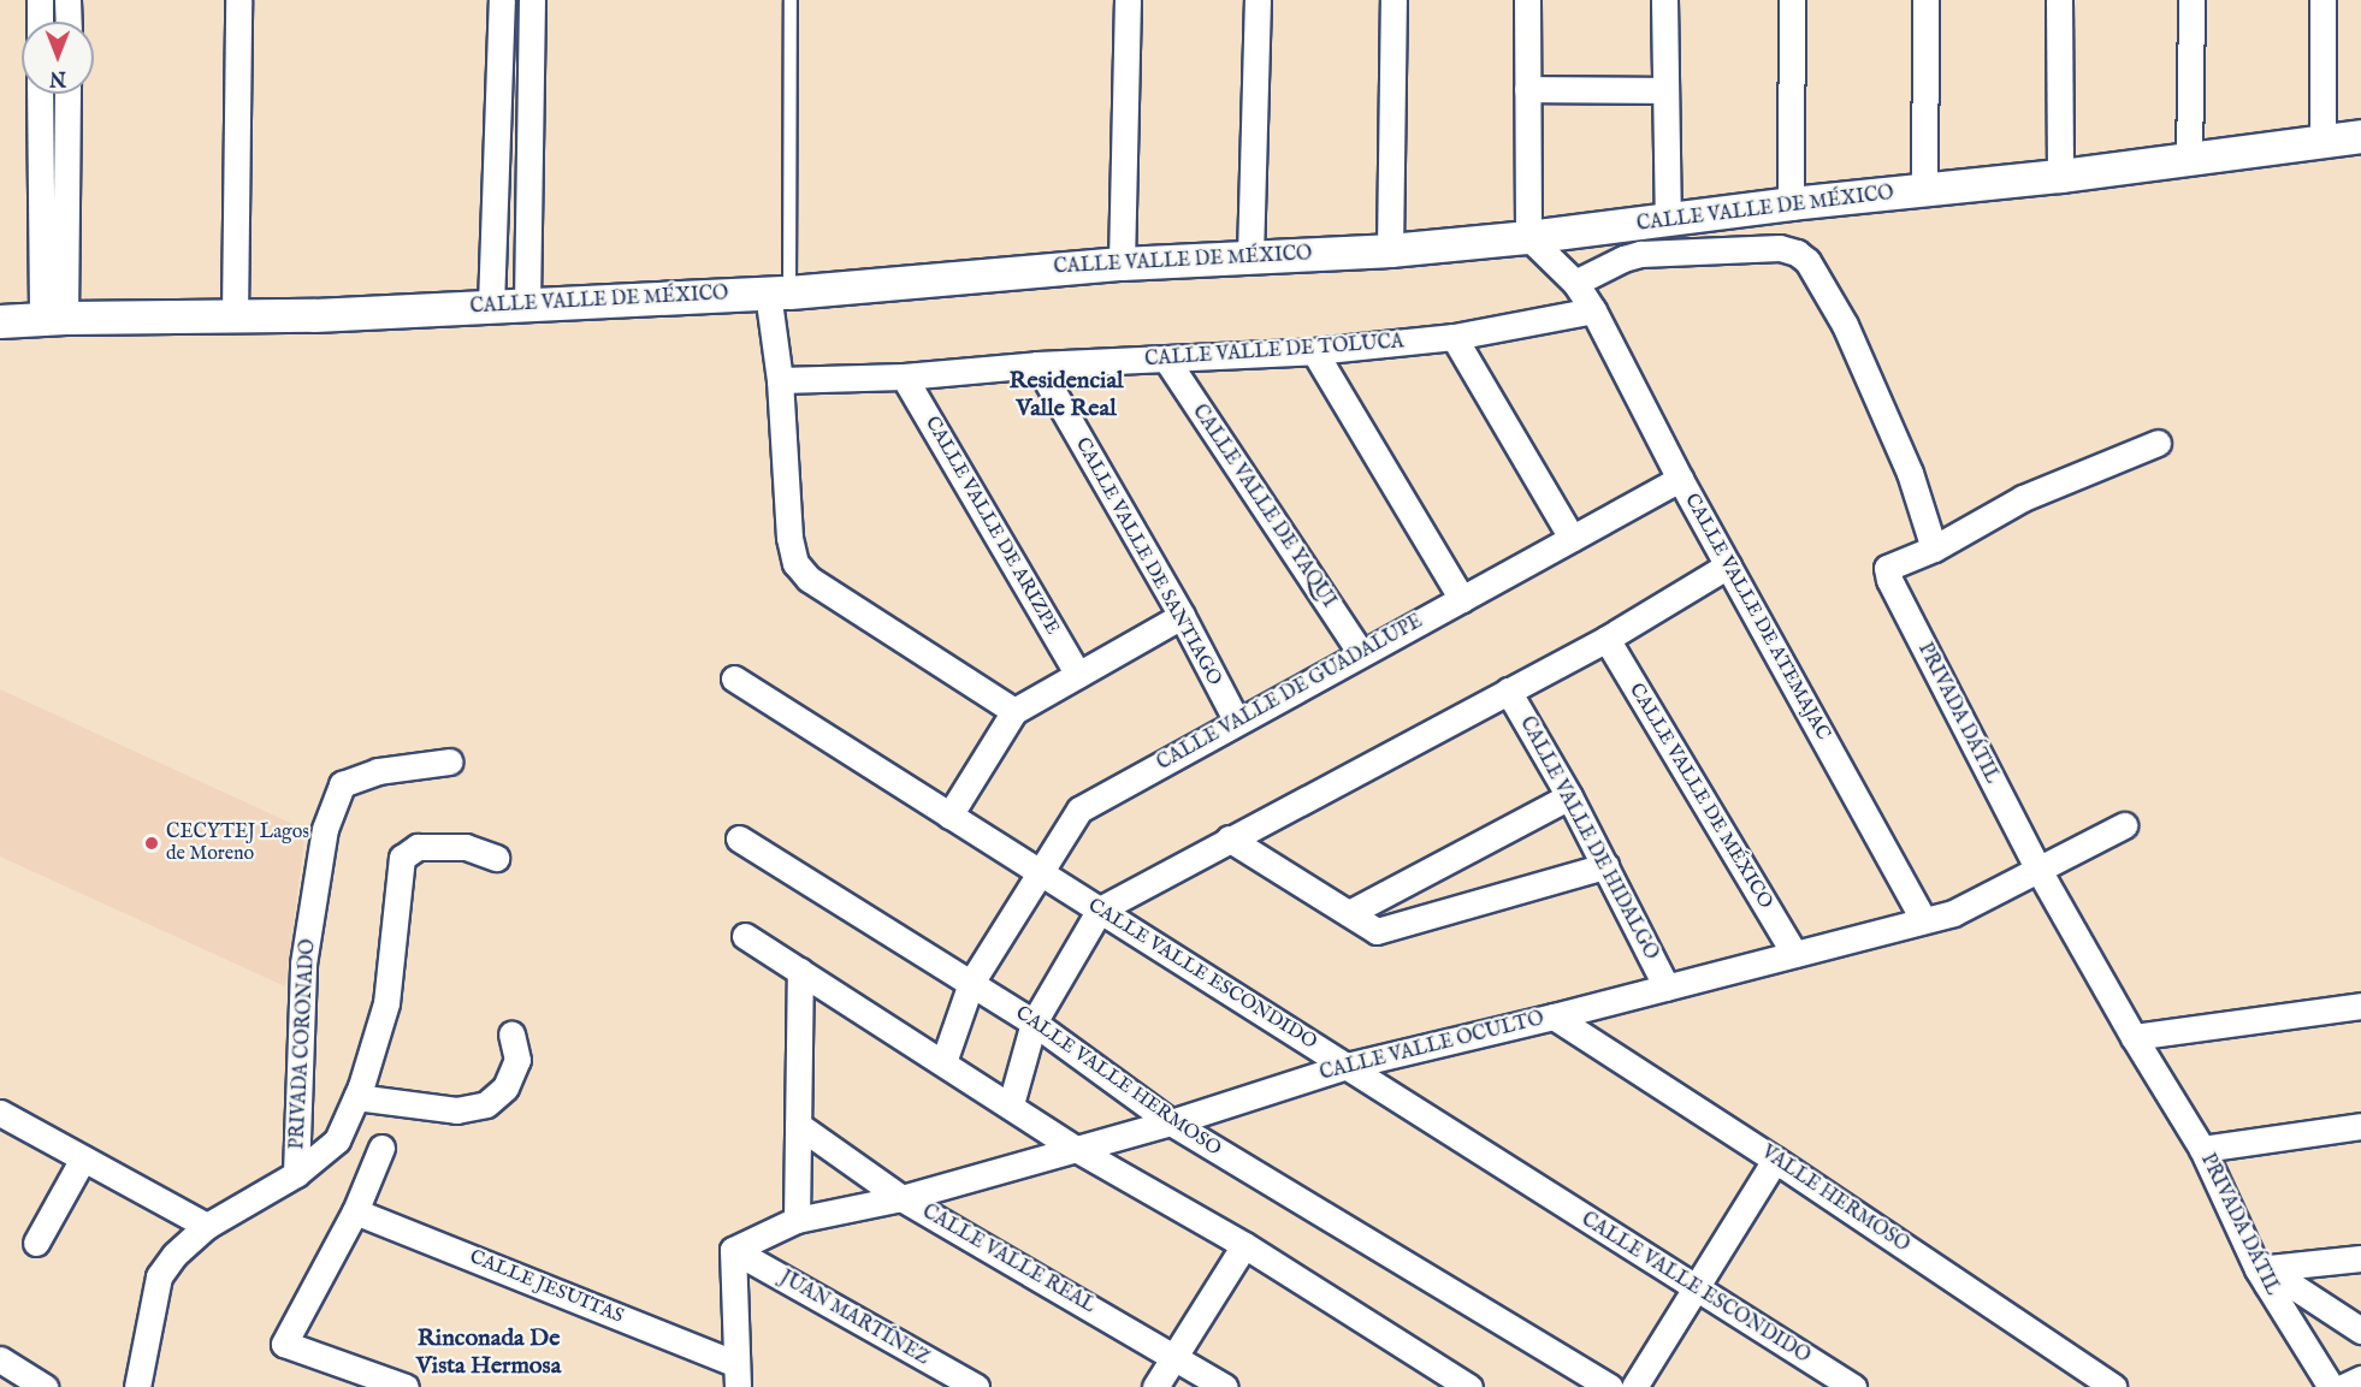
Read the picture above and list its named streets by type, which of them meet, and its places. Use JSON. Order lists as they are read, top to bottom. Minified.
{"streets":{"street":["CALLE VALLE DE MÉXICO","CALLE VALLE DE TOLUCA","CALLE VALLE DE YAQUI","CALLE VALLE DE ARIZPE","CALLE VALLE DE SANTIAGO","CALLE VALLE DE ATEMAJAC","CALLE VALLE DE GUADALUPE","PRIVADA DÁTIL","CALLE VALLE DE HIDALGO","CALLE VALLE ESCONDIDO","PRIVADA CORONADO","CALLE VALLE OCULTO","CALLE VALLE HERMOSO","VALLE HERMOSO","CALLE VALLE REAL","CALLE JESUITAS","JUAN MARTÍNEZ"]},"crossings":[["CALLE VALLE DE MÉXICO","CALLE VALLE DE ATEMAJAC"],["CALLE VALLE DE MÉXICO","CALLE VALLE OCULTO"],["CALLE VALLE DE TOLUCA","CALLE VALLE DE YAQUI"],["CALLE VALLE DE TOLUCA","CALLE VALLE DE ARIZPE"],["CALLE VALLE DE TOLUCA","CALLE VALLE DE SANTIAGO"],["CALLE VALLE DE TOLUCA","CALLE VALLE DE ATEMAJAC"],["CALLE VALLE DE YAQUI","CALLE VALLE DE GUADALUPE"],["CALLE VALLE DE SANTIAGO","CALLE VALLE DE GUADALUPE"],["CALLE VALLE DE ATEMAJAC","CALLE VALLE DE GUADALUPE"],["CALLE VALLE DE ATEMAJAC","CALLE VALLE OCULTO"],["CALLE VALLE DE GUADALUPE","CALLE VALLE ESCONDIDO"],["CALLE VALLE DE GUADALUPE","CALLE VALLE HERMOSO"],["PRIVADA DÁTIL","CALLE VALLE OCULTO"],["CALLE VALLE DE HIDALGO","CALLE VALLE OCULTO"],["CALLE VALLE ESCONDIDO","CALLE VALLE OCULTO"],["CALLE VALLE OCULTO","CALLE VALLE HERMOSO"],["CALLE VALLE OCULTO","VALLE HERMOSO"],["CALLE VALLE OCULTO","CALLE VALLE REAL"],["CALLE VALLE OCULTO","JUAN MARTÍNEZ"]],"districts":["Residencial Valle Real","Rinconada De Vista Hermosa"],"places":["CECYTEJ Lagos de Moreno"],"north":"bottom"}
